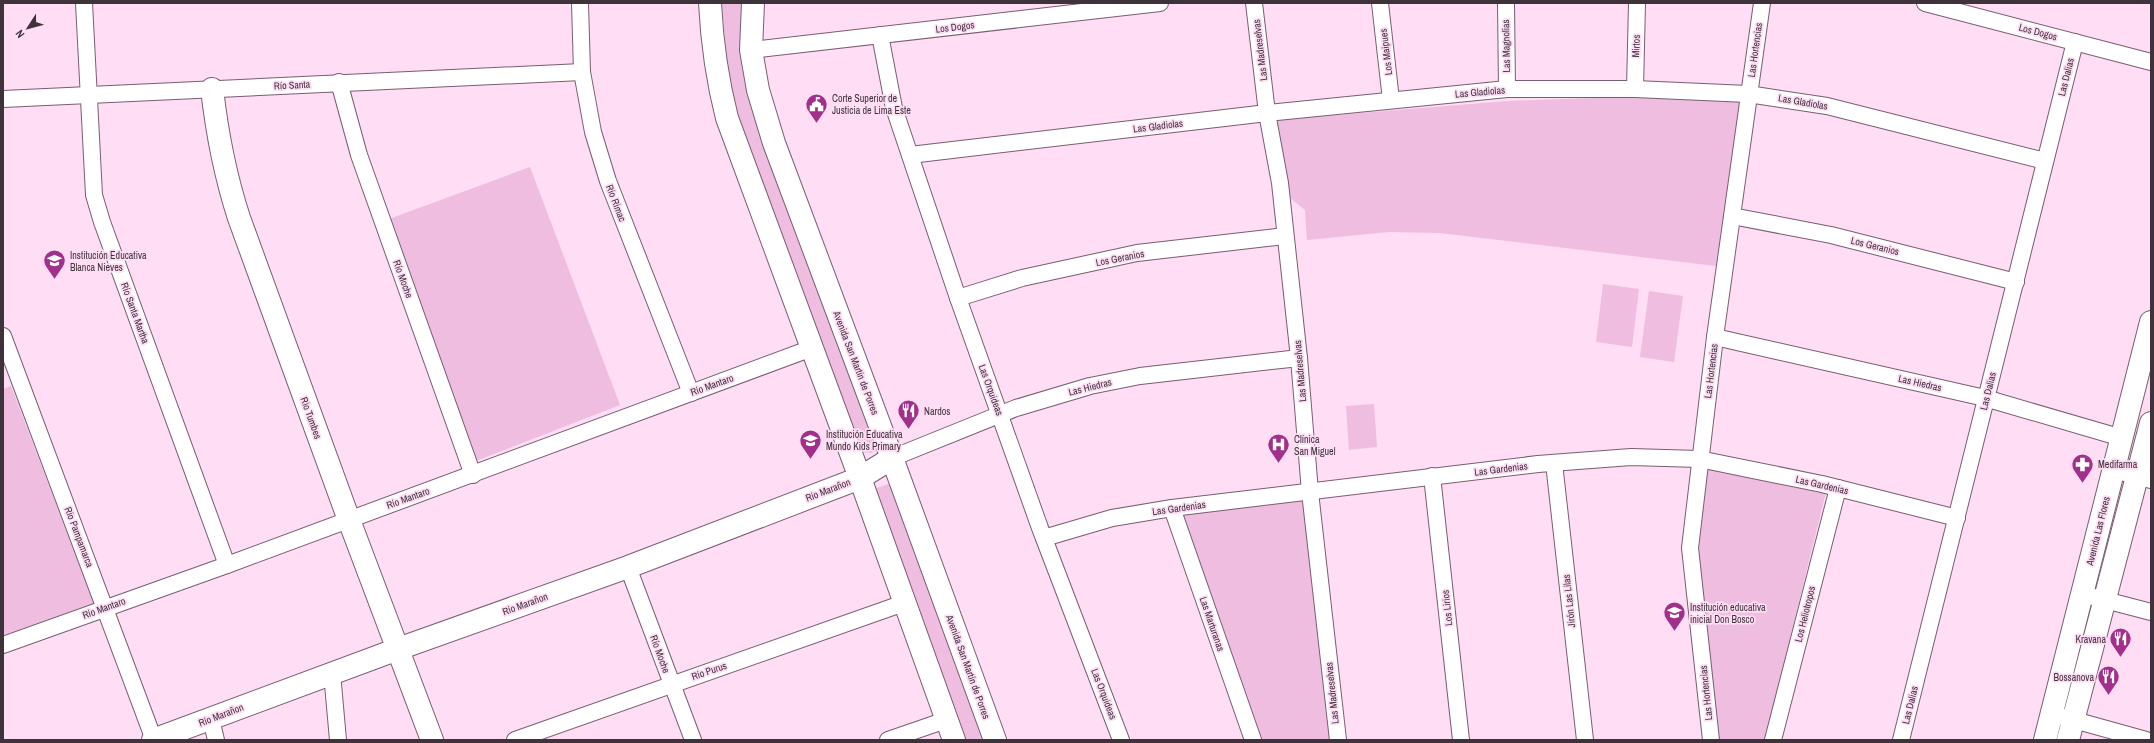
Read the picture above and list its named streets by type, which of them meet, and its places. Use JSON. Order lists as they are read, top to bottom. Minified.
{"streets":{"street":["Los Dogos","Las Magnolias","Mirtos","Las Madreselvas","Las Hortencias","Los Maipues","Las Dalias","Río Santa","Las Gladiolas","Río Rimac","Los Geranios","Río Moche","Río Santa Martha","Avenida San Martín de Porres","Las Hiedras","Río Mantaro","Las Orquideas","Rio Tumbes","Las Gardenias","Río Marañon","Avenida Las Flores","Río Pampamarca","Jirón Las Lilas","Los Lirios","Los Heliotropos","Las Marturanas","Río Purus"]},"crossings":[["Los Dogos","Las Dalias"],["Los Dogos","Avenida San Martín de Porres"],["Los Dogos","Las Orquideas"],["Las Magnolias","Las Gladiolas"],["Mirtos","Las Gladiolas"],["Las Madreselvas","Las Gladiolas"],["Las Madreselvas","Los Geranios"],["Las Madreselvas","Las Hiedras"],["Las Madreselvas","Las Gardenias"],["Las Hortencias","Las Gladiolas"],["Las Hortencias","Los Geranios"],["Las Hortencias","Las Hiedras"],["Las Hortencias","Las Gardenias"],["Los Maipues","Las Gladiolas"],["Las Dalias","Las Gladiolas"],["Las Dalias","Los Geranios"],["Las Dalias","Las Hiedras"],["Las Dalias","Las Gardenias"],["Río Santa","Río Rimac"],["Río Santa","Río Moche"],["Río Santa","Río Santa Martha"],["Río Santa","Rio Tumbes"],["Las Gladiolas","Las Orquideas"],["Río Rimac","Río Mantaro"],["Los Geranios","Las Orquideas"],["Río Moche","Río Mantaro"],["Río Moche","Río Marañon"],["Río Moche","Río Purus"],["Río Santa Martha","Río Mantaro"],["Avenida San Martín de Porres","Las Hiedras"],["Avenida San Martín de Porres","Río Marañon"],["Las Hiedras","Las Orquideas"],["Las Hiedras","Río Marañon"],["Las Hiedras","Avenida Las Flores"],["Río Mantaro","Rio Tumbes"],["Río Mantaro","Río Pampamarca"],["Las Orquideas","Las Gardenias"],["Rio Tumbes","Río Marañon"],["Las Gardenias","Jirón Las Lilas"],["Las Gardenias","Los Lirios"],["Las Gardenias","Los Heliotropos"],["Las Gardenias","Las Marturanas"],["Río Marañon","Río Pampamarca"]],"places":{"public building":["Corte Superior de Justicia de Lima Este"],"school or university":["Institución Educativa Blanca Nieves","Institución Educativa Mundo Kids Primary","Institución educativa inicial Don Bosco"],"restaurant":["Nardos","Kravana","Bossanova"],"hospital":["Clínica San Miguel"],"pharmacy":["Medifarma"]},"north":"bottom left"}
